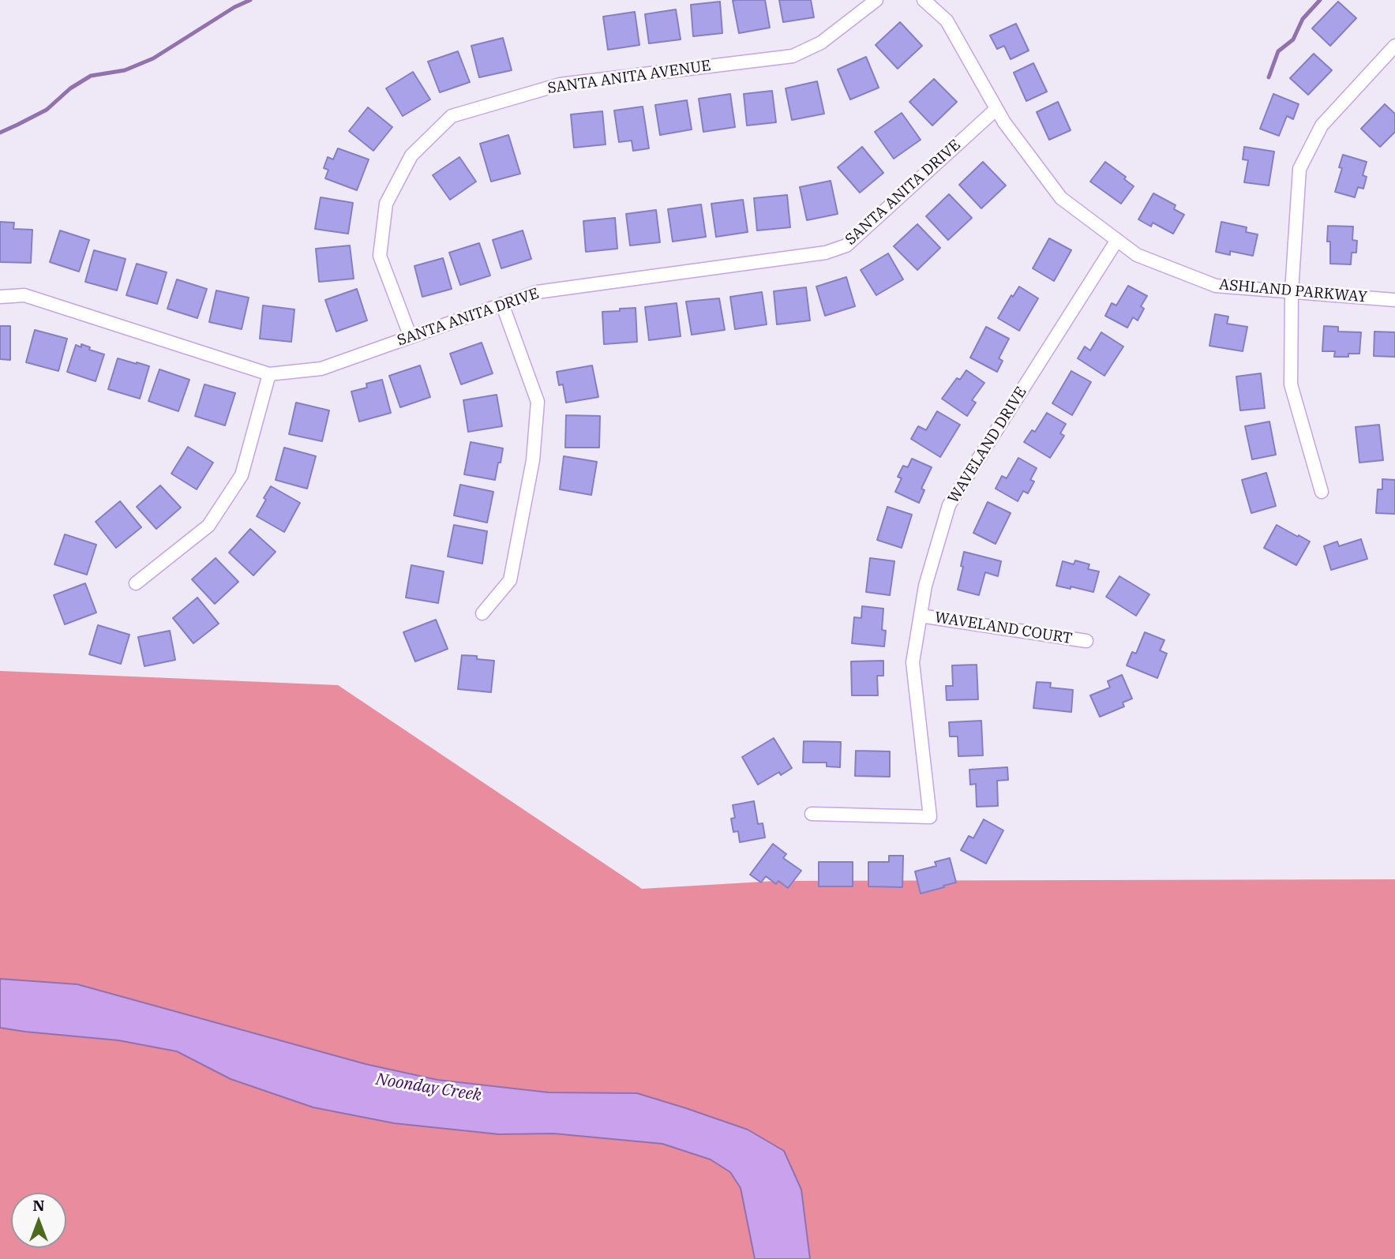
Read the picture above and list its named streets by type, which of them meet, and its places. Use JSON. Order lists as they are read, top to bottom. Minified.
{"streets":{"street":["SANTA ANITA AVENUE","SANTA ANITA DRIVE","ASHLAND PARKWAY","WAVELAND DRIVE","WAVELAND COURT"]},"crossings":[["SANTA ANITA AVENUE","SANTA ANITA DRIVE"],["SANTA ANITA DRIVE","ASHLAND PARKWAY"],["ASHLAND PARKWAY","WAVELAND DRIVE"],["WAVELAND DRIVE","WAVELAND COURT"]],"water":["Noonday Creek"],"north":"top"}
